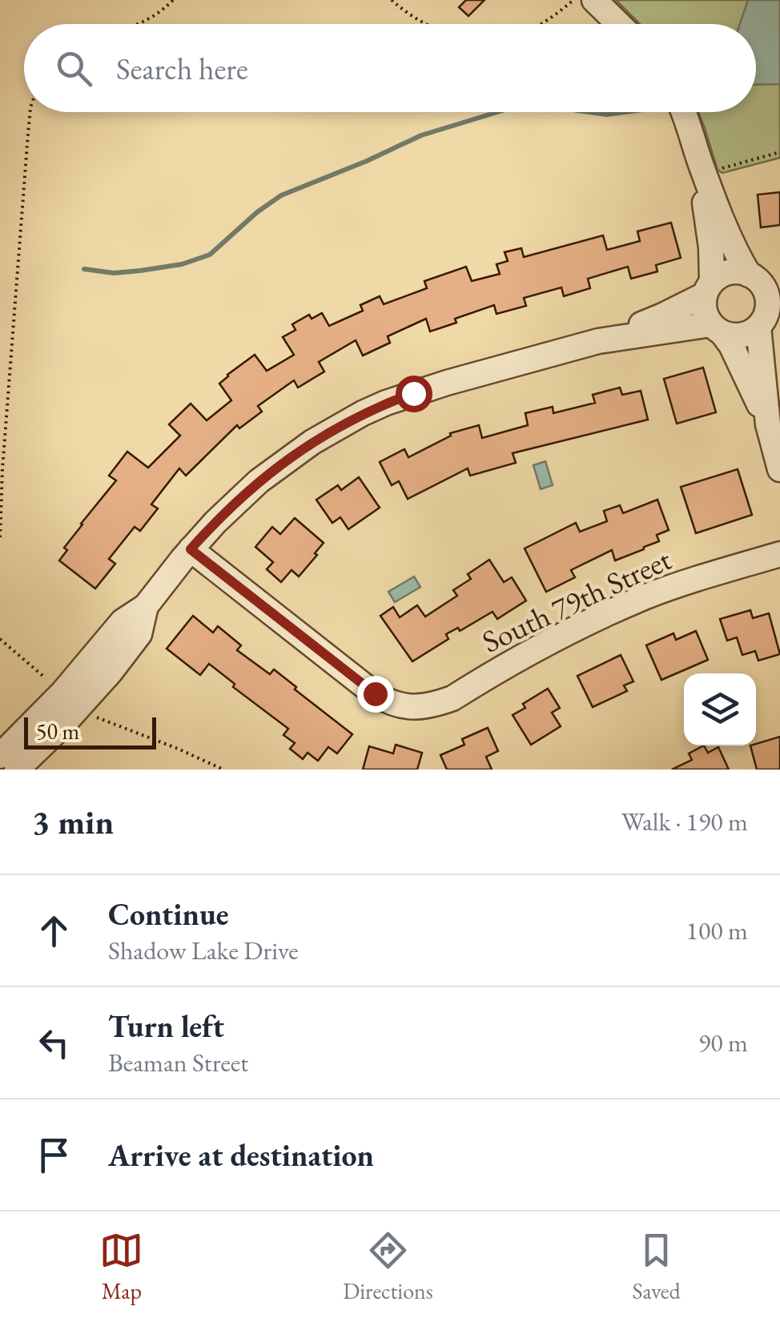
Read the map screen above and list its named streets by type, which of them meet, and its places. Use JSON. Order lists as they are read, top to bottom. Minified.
{"streets":{"street":["South 79th Street"]},"scale_bar":"50 m","page":{"search":"Search here","scale":"50 m","heading":["3 min","Walk · 190 m"],"list":[["Continue","Shadow Lake Drive","100 m"],["Turn left","Beaman Street","90 m"],"Arrive at destination"],"nav":["Map","Directions","Saved"]}}
